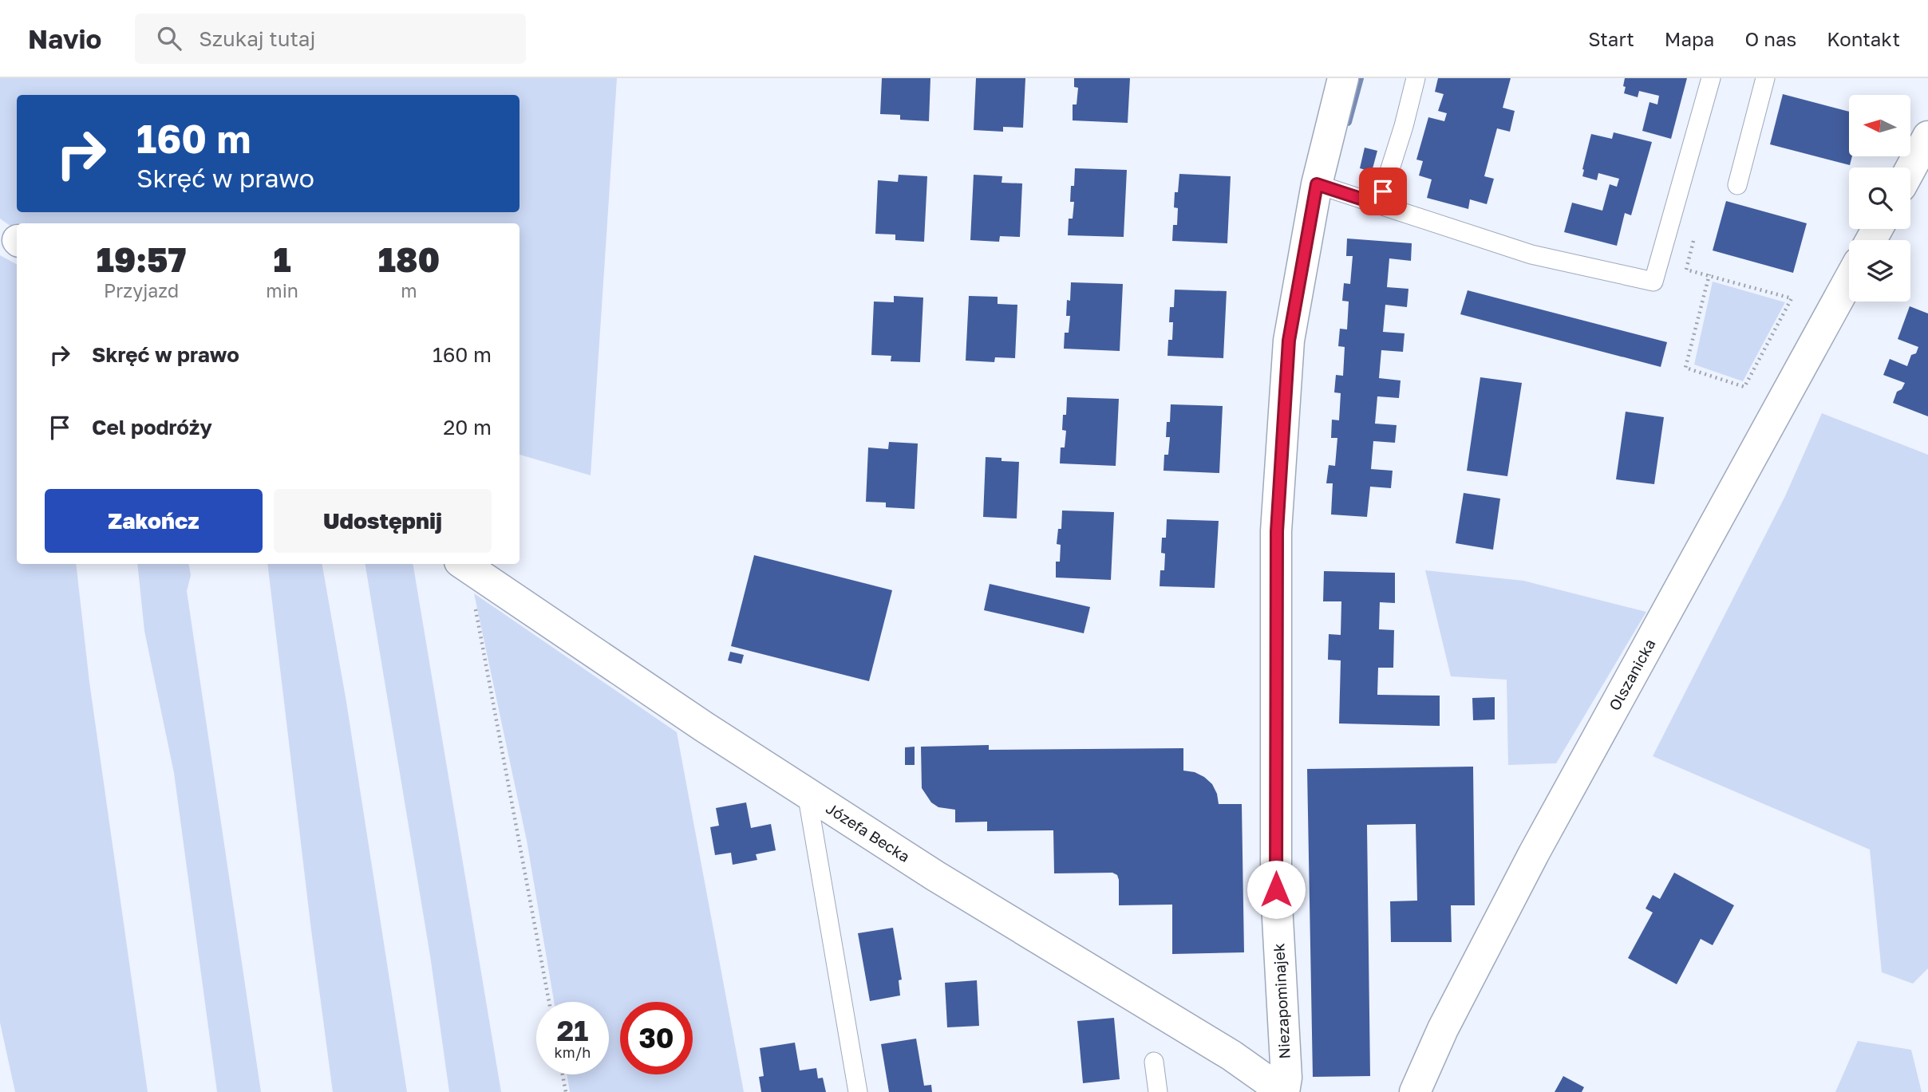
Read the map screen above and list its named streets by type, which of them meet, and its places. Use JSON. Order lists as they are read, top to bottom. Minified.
{"streets":{"street":["Olszanicka","Józefa Becka","Niezapominajek"]},"crossings":[["Józefa Becka","Niezapominajek"]],"north":"left","page":{"header":"Navio","search":"Szukaj tutaj","nav":["Start","Mapa","O nas","Kontakt"],"turn":["160 m","Skręć w prawo"],"eta":["19:57","Przyjazd","1","min","180","m"],"list":[{"name":"Skręć w prawo","value":"160 m"},{"name":"Cel podróży","value":"20 m"}],"buttons":["Zakończ","Udostępnij"],"speed":"21 km/h","limit":"30"}}
